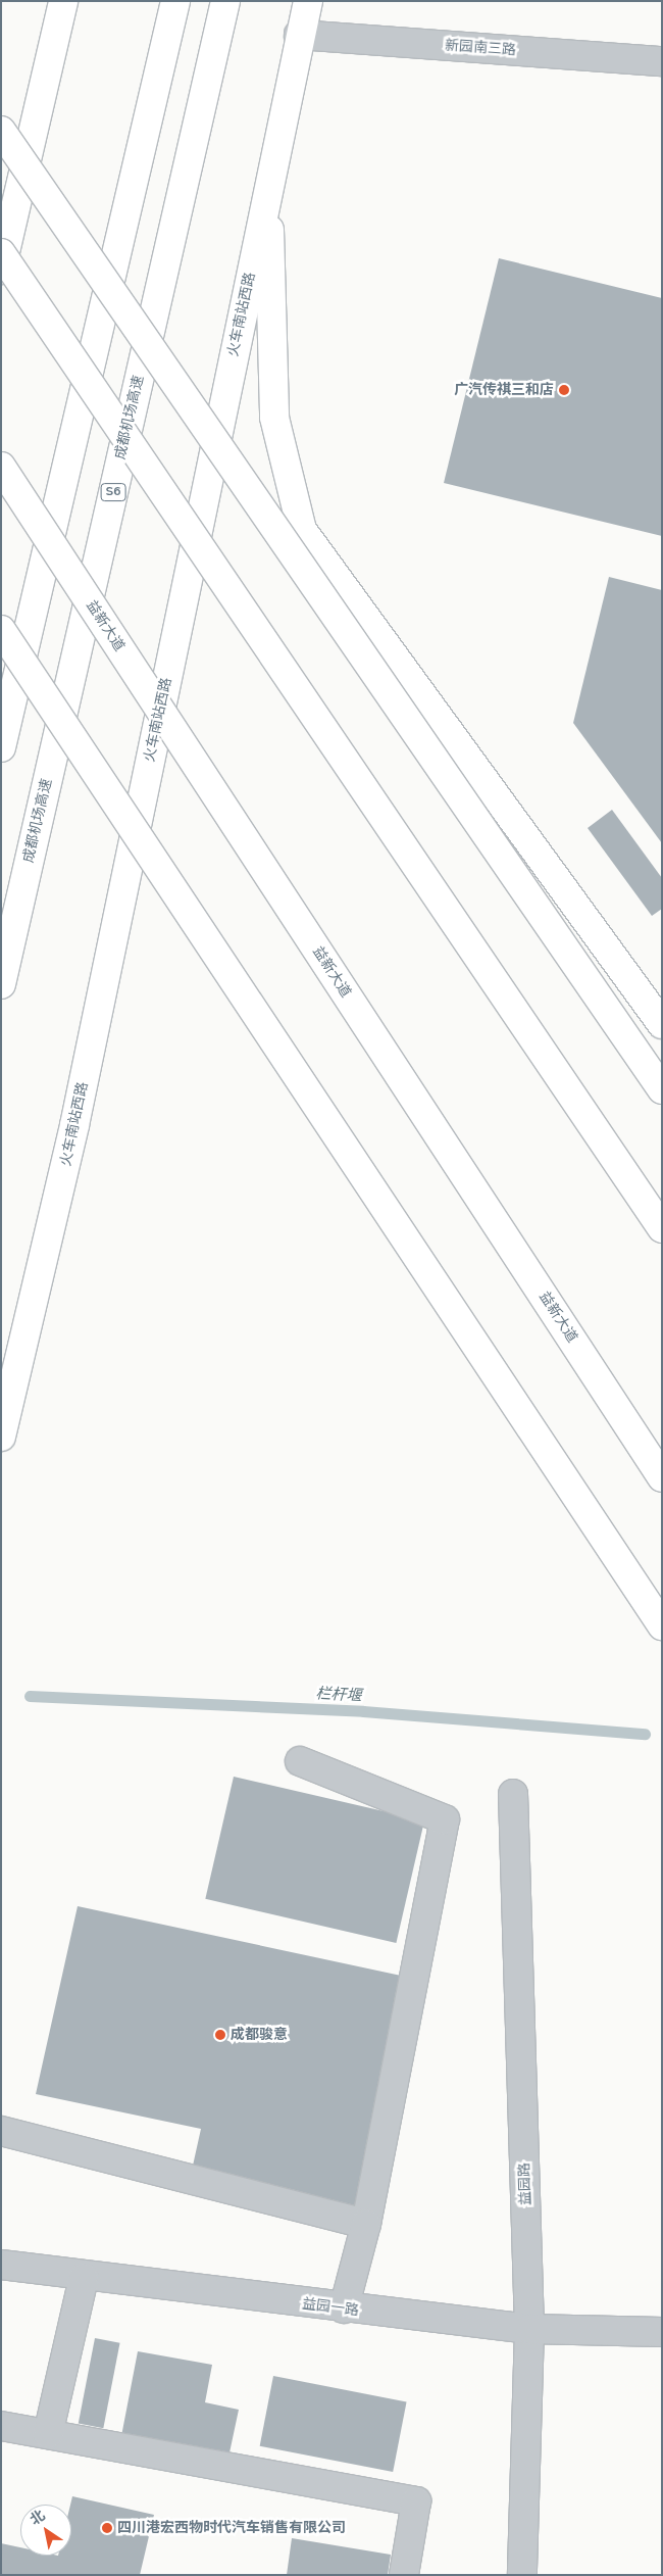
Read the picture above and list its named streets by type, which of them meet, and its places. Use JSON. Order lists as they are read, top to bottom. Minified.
{"streets":{"main road":["火车南站西路","成都机场高速","S6","益新大道"],"street":["新园南三路","益园路","益园一路"]},"crossings":[["新园南三路","火车南站西路"],["益园路","益园一路"]],"water":["栏杆堰"],"places":["广汽传祺三和店","成都骏意","四川港宏西物时代汽车销售有限公司"],"north":"top left"}
